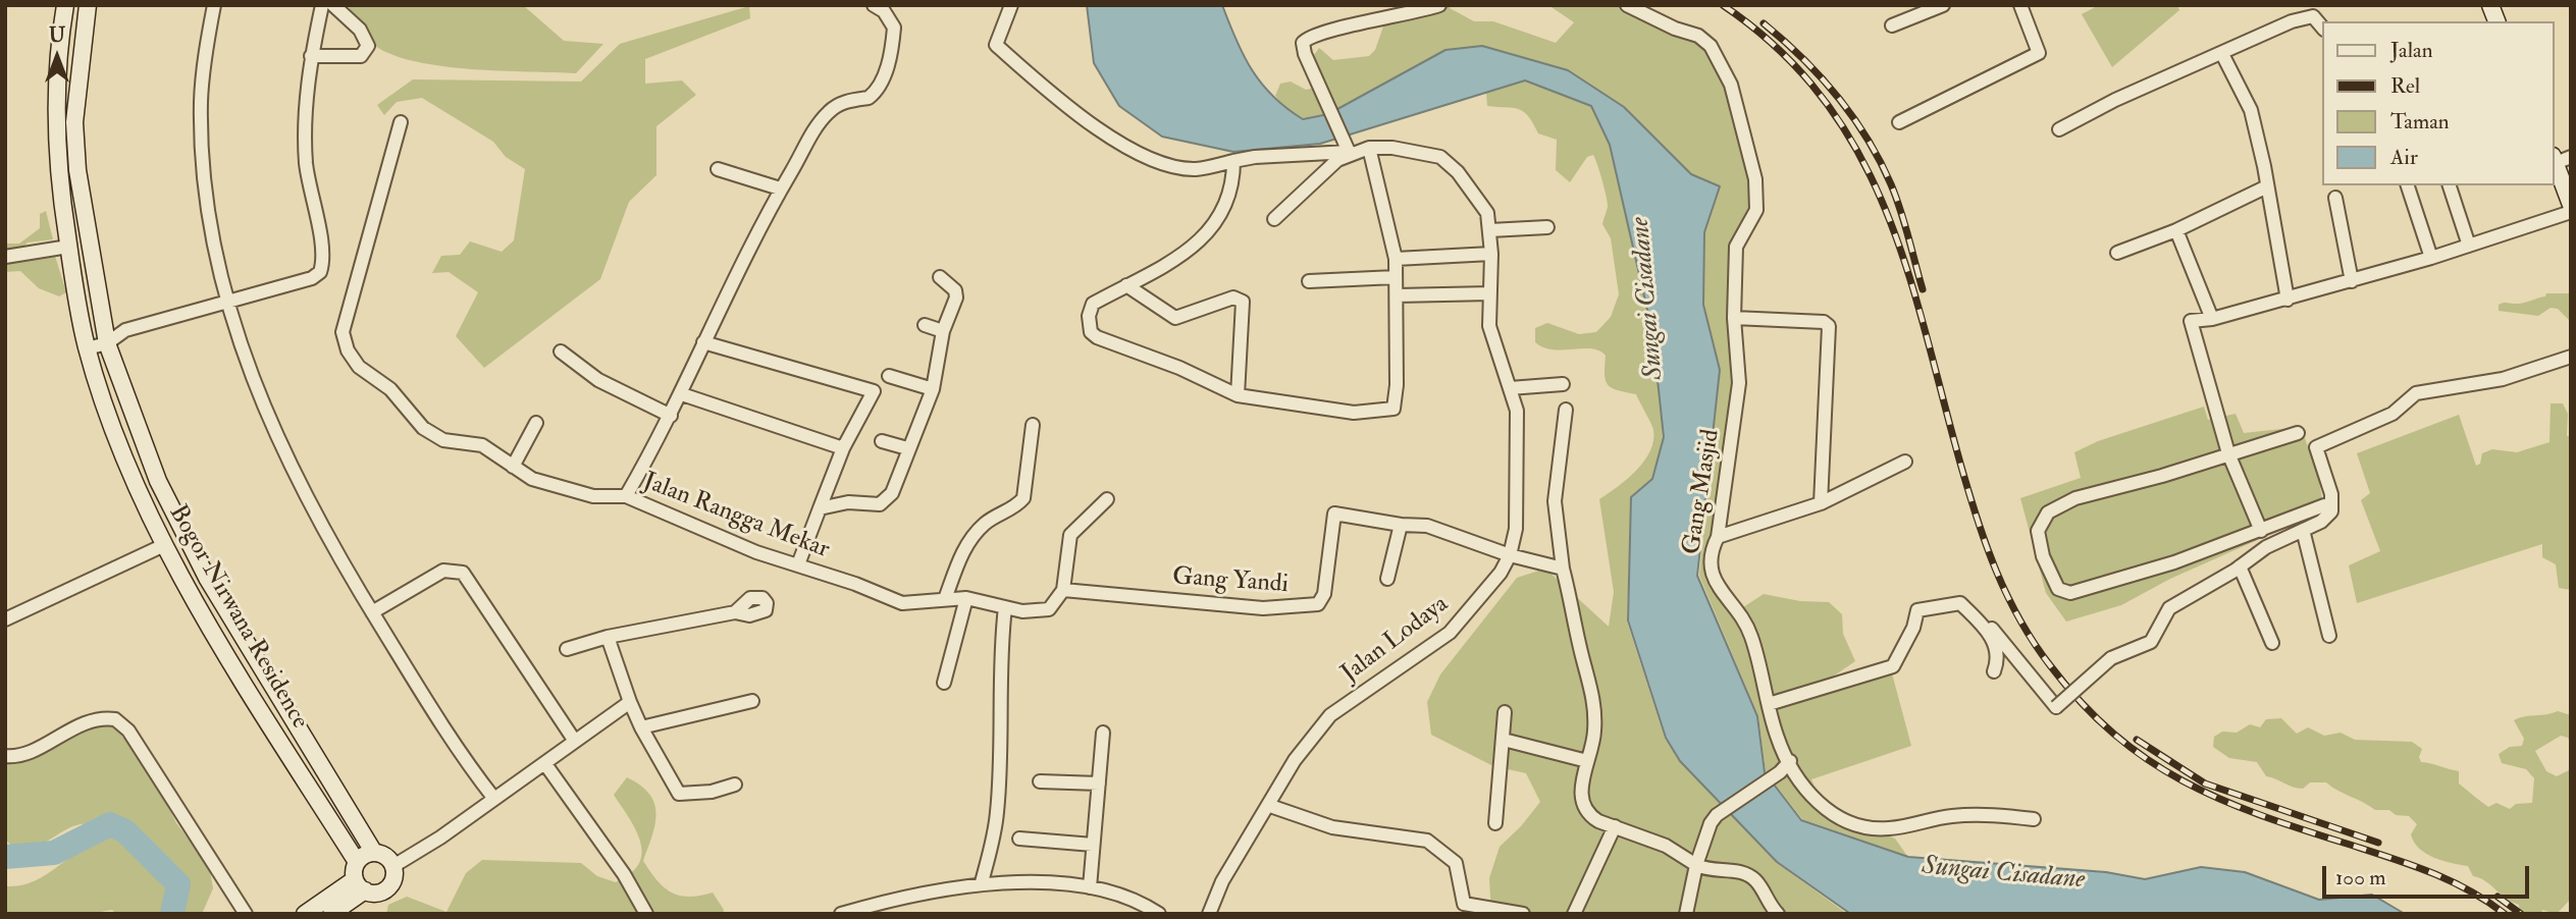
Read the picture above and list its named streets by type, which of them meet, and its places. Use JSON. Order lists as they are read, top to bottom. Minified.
{"streets":{"street":["Gang Masjid","Jalan Rangga Mekar","Gang Yandi","Bogor Nirwana Residence","Jalan Lodaya"]},"crossings":[["Jalan Rangga Mekar","Gang Yandi"]],"water":["Sungai Cisadane"],"legend":["Jalan","Rel","Taman","Air"],"scale_bar":"100 m","north":"top"}
